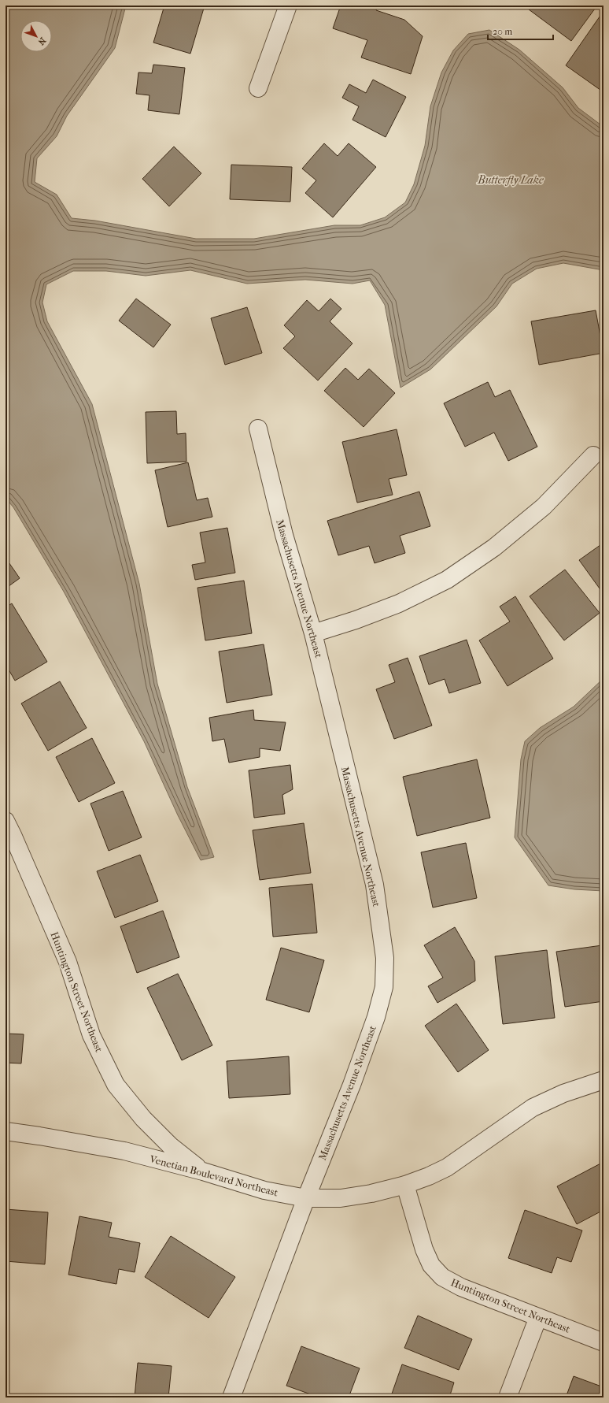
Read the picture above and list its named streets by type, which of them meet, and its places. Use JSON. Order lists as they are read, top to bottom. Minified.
{"streets":{"street":["Massachusetts Avenue Northeast","Huntington Street Northeast","Venetian Boulevard Northeast"]},"crossings":[["Massachusetts Avenue Northeast","Venetian Boulevard Northeast"],["Huntington Street Northeast","Venetian Boulevard Northeast"]],"water":["Butterfly Lake"],"scale_bar":"20 m","north":"bottom right"}
